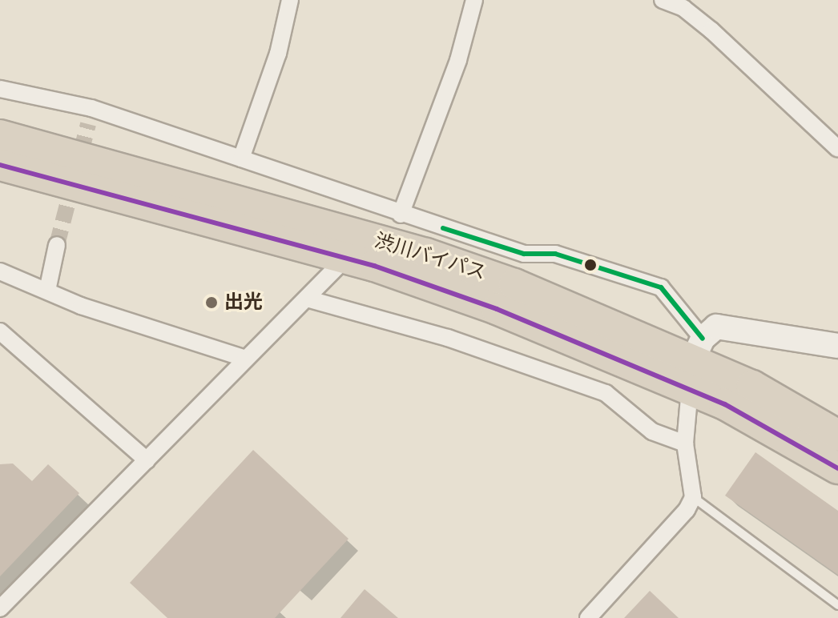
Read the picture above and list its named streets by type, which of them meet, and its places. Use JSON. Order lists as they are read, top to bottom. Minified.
{"streets":{"highway":["渋川バイパス"]},"places":["出光"]}
